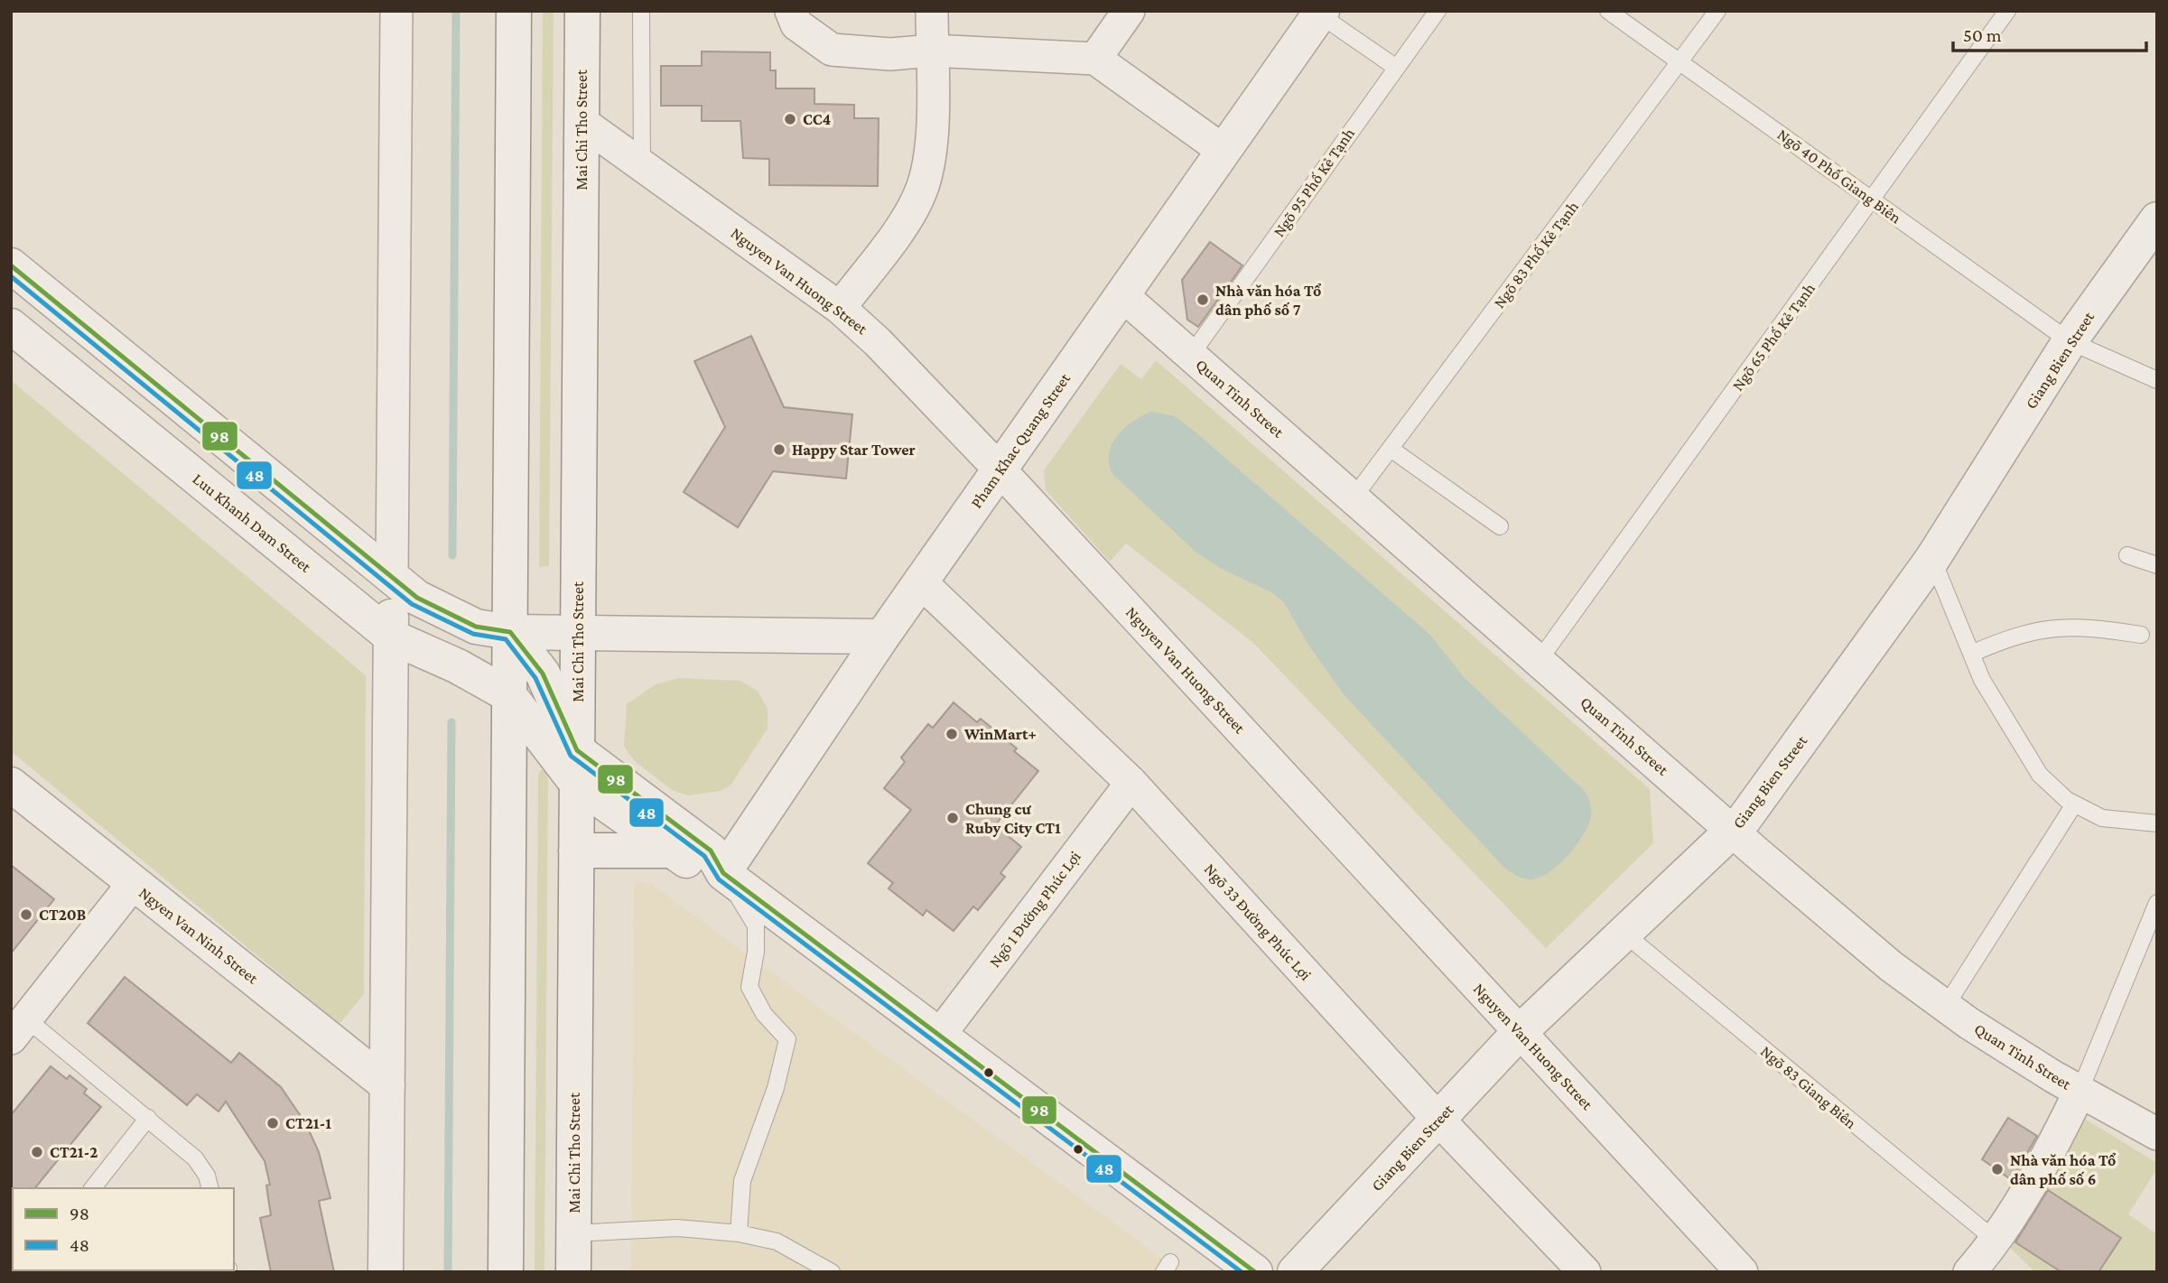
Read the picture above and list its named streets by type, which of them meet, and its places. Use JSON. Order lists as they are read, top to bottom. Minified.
{"streets":{"street":["Mai Chi Tho Street","Nguyen Van Huong Street","Giang Bien Street","Quan Tinh Street","Pham Khac Quang Street","Luu Khanh Dam Street","Ngõ 1 Đường Phúc Lợi","Ngõ 33 Đường Phúc Lợi","Ngyen Van Ninh Street"],"lane":["Ngõ 40 Phố Giang Biên","Ngõ 95 Phố Kẻ Tạnh","Ngõ 83 Phố Kẻ Tạnh","Ngõ 65 Phố Kẻ Tạnh","Ngõ 83 Giang Biên"]},"crossings":[["Mai Chi Tho Street","Nguyen Van Huong Street"],["Ngõ 40 Phố Giang Biên","Ngõ 83 Phố Kẻ Tạnh"],["Ngõ 40 Phố Giang Biên","Ngõ 65 Phố Kẻ Tạnh"],["Ngõ 40 Phố Giang Biên","Giang Bien Street"],["Ngõ 95 Phố Kẻ Tạnh","Quan Tinh Street"],["Ngõ 83 Phố Kẻ Tạnh","Quan Tinh Street"],["Nguyen Van Huong Street","Giang Bien Street"],["Nguyen Van Huong Street","Pham Khac Quang Street"],["Ngõ 65 Phố Kẻ Tạnh","Quan Tinh Street"],["Giang Bien Street","Quan Tinh Street"],["Giang Bien Street","Ngõ 33 Đường Phúc Lợi"],["Giang Bien Street","Ngõ 83 Giang Biên"],["Quan Tinh Street","Pham Khac Quang Street"],["Pham Khac Quang Street","Ngõ 33 Đường Phúc Lợi"],["Ngõ 1 Đường Phúc Lợi","Ngõ 33 Đường Phúc Lợi"]],"places":["CC4","Nhà văn hóa Tổ dân phố số 7","Happy Star Tower","WinMart+","Chung cư Ruby City CT1","CT20B","CT21-1","CT21-2","Nhà văn hóa Tổ dân phố số 6"],"lines":["transit line 98","transit line 48"],"legend":["98","48"],"scale_bar":"50 m"}
